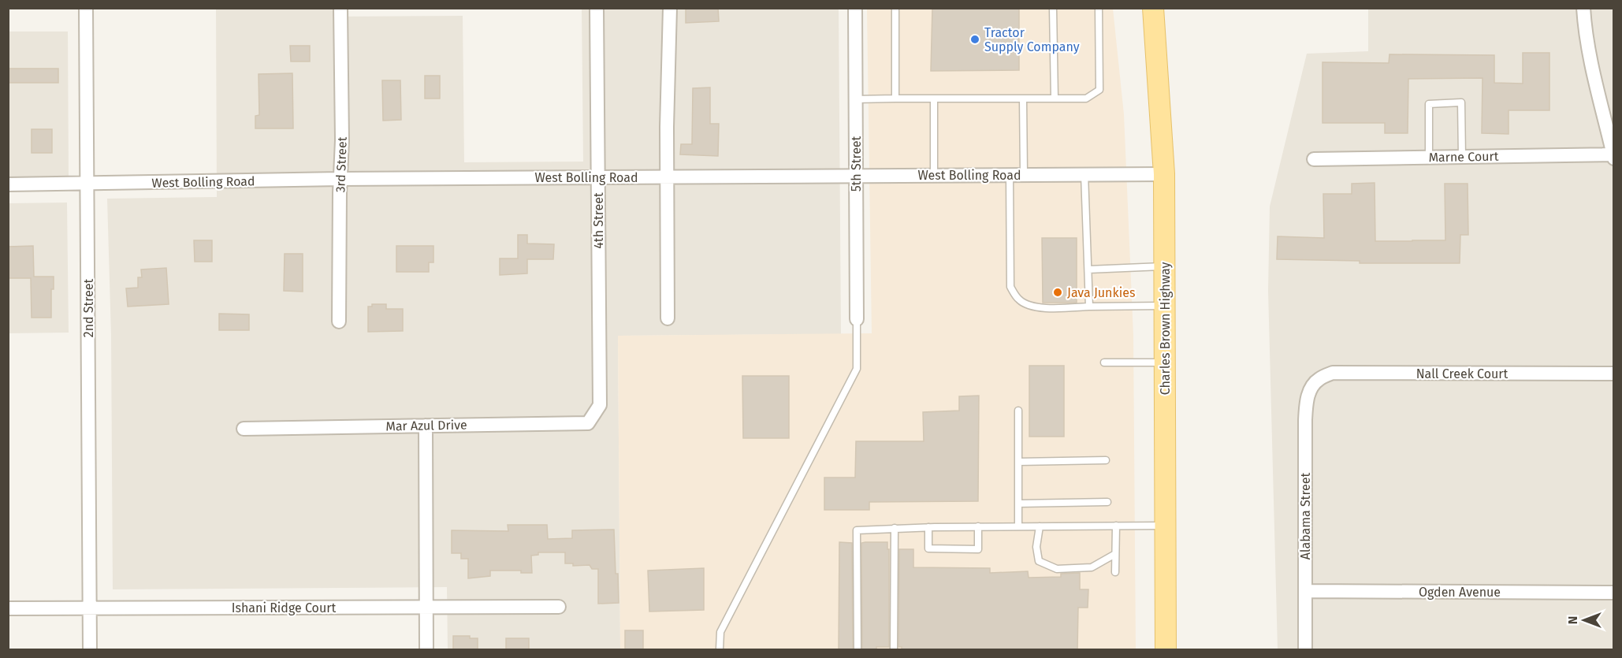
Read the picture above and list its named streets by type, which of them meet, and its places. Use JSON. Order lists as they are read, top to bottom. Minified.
{"streets":{"main road":["Charles Brown Highway"],"street":["Marne Court","5th Street","3rd Street","West Bolling Road","4th Street","2nd Street","Nall Creek Court","Mar Azul Drive","Alabama Street","Ogden Avenue","Ishani Ridge Court"]},"crossings":[["5th Street","West Bolling Road"],["3rd Street","West Bolling Road"],["West Bolling Road","4th Street"],["West Bolling Road","2nd Street"],["West Bolling Road","Charles Brown Highway"],["4th Street","Mar Azul Drive"],["2nd Street","Ishani Ridge Court"],["Nall Creek Court","Alabama Street"],["Alabama Street","Ogden Avenue"]],"places":["Tractor Supply Company","Java Junkies"],"north":"left"}
